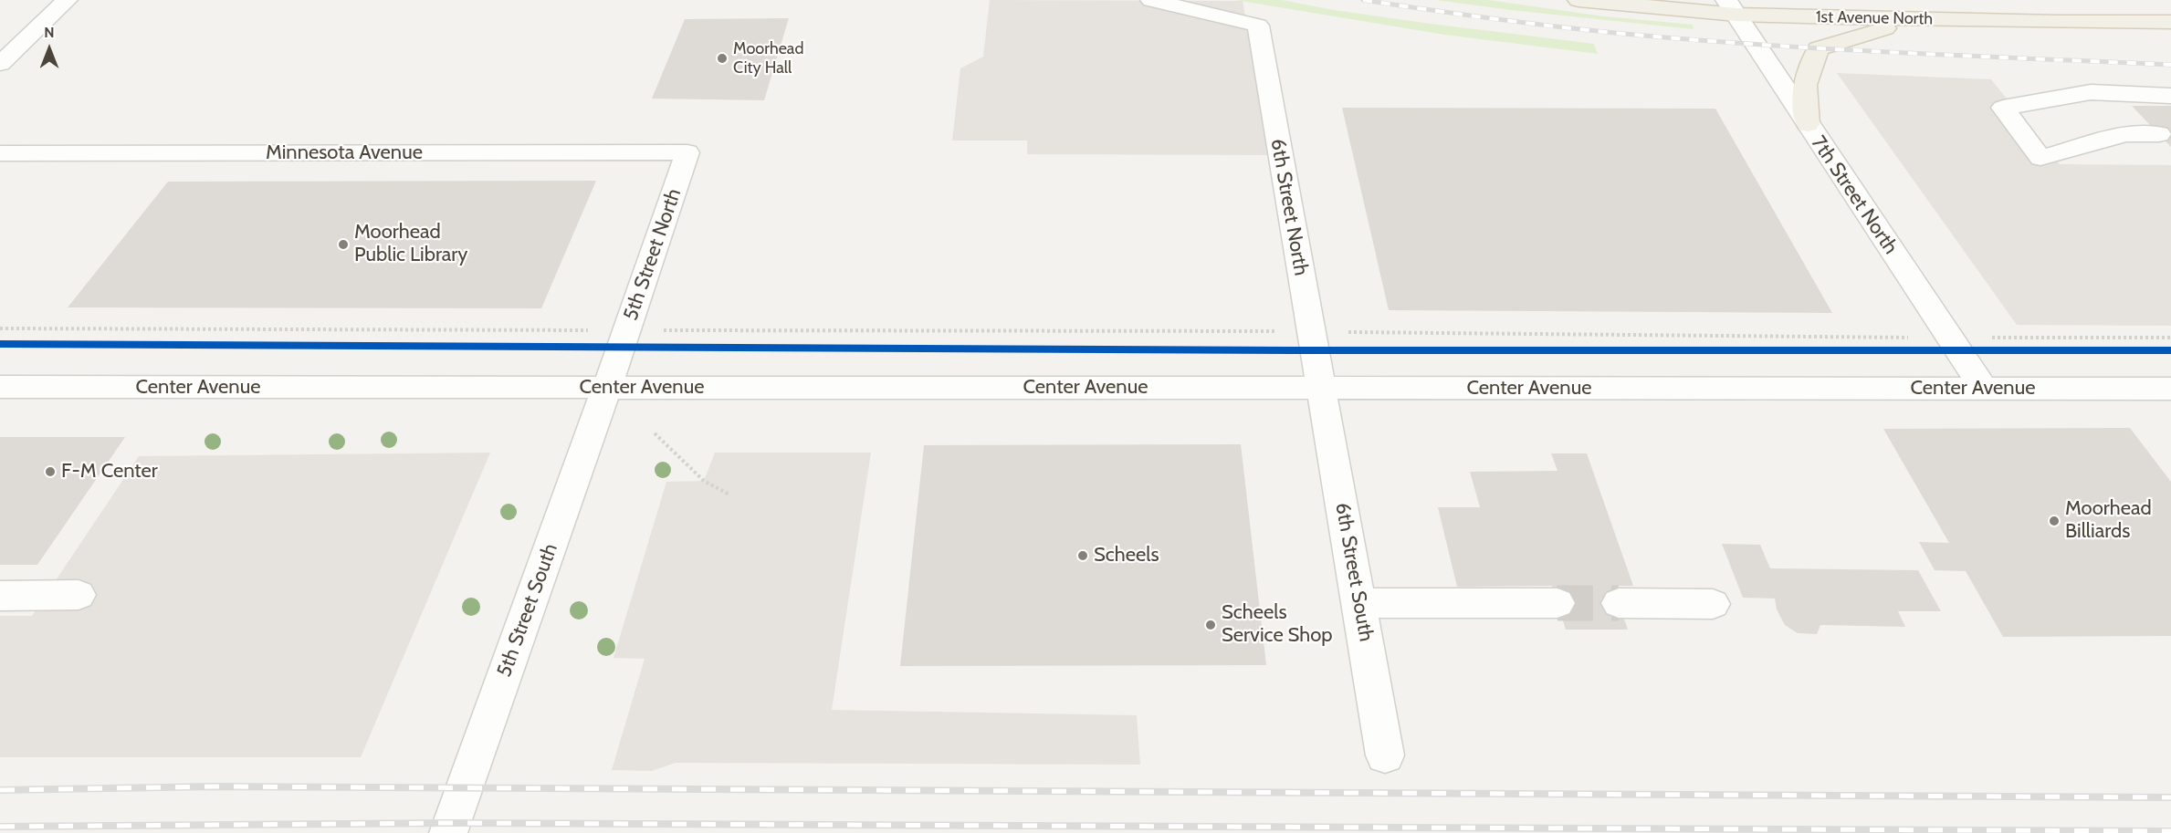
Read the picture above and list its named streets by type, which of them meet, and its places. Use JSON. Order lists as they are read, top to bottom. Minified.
{"streets":{"main road":["1st Avenue North"],"street":["Minnesota Avenue","7th Street North","6th Street North","5th Street North","Center Avenue","6th Street South","5th Street South"]},"crossings":[["1st Avenue North","7th Street North"],["Minnesota Avenue","5th Street North"],["7th Street North","Center Avenue"],["6th Street North","Center Avenue"],["6th Street North","6th Street South"],["5th Street North","Center Avenue"],["5th Street North","5th Street South"],["Center Avenue","6th Street South"],["Center Avenue","5th Street South"]],"places":["Moorhead City Hall","Moorhead Public Library","F-M Center","Moorhead Billiards","Scheels","Scheels Service Shop"],"north":"top"}
